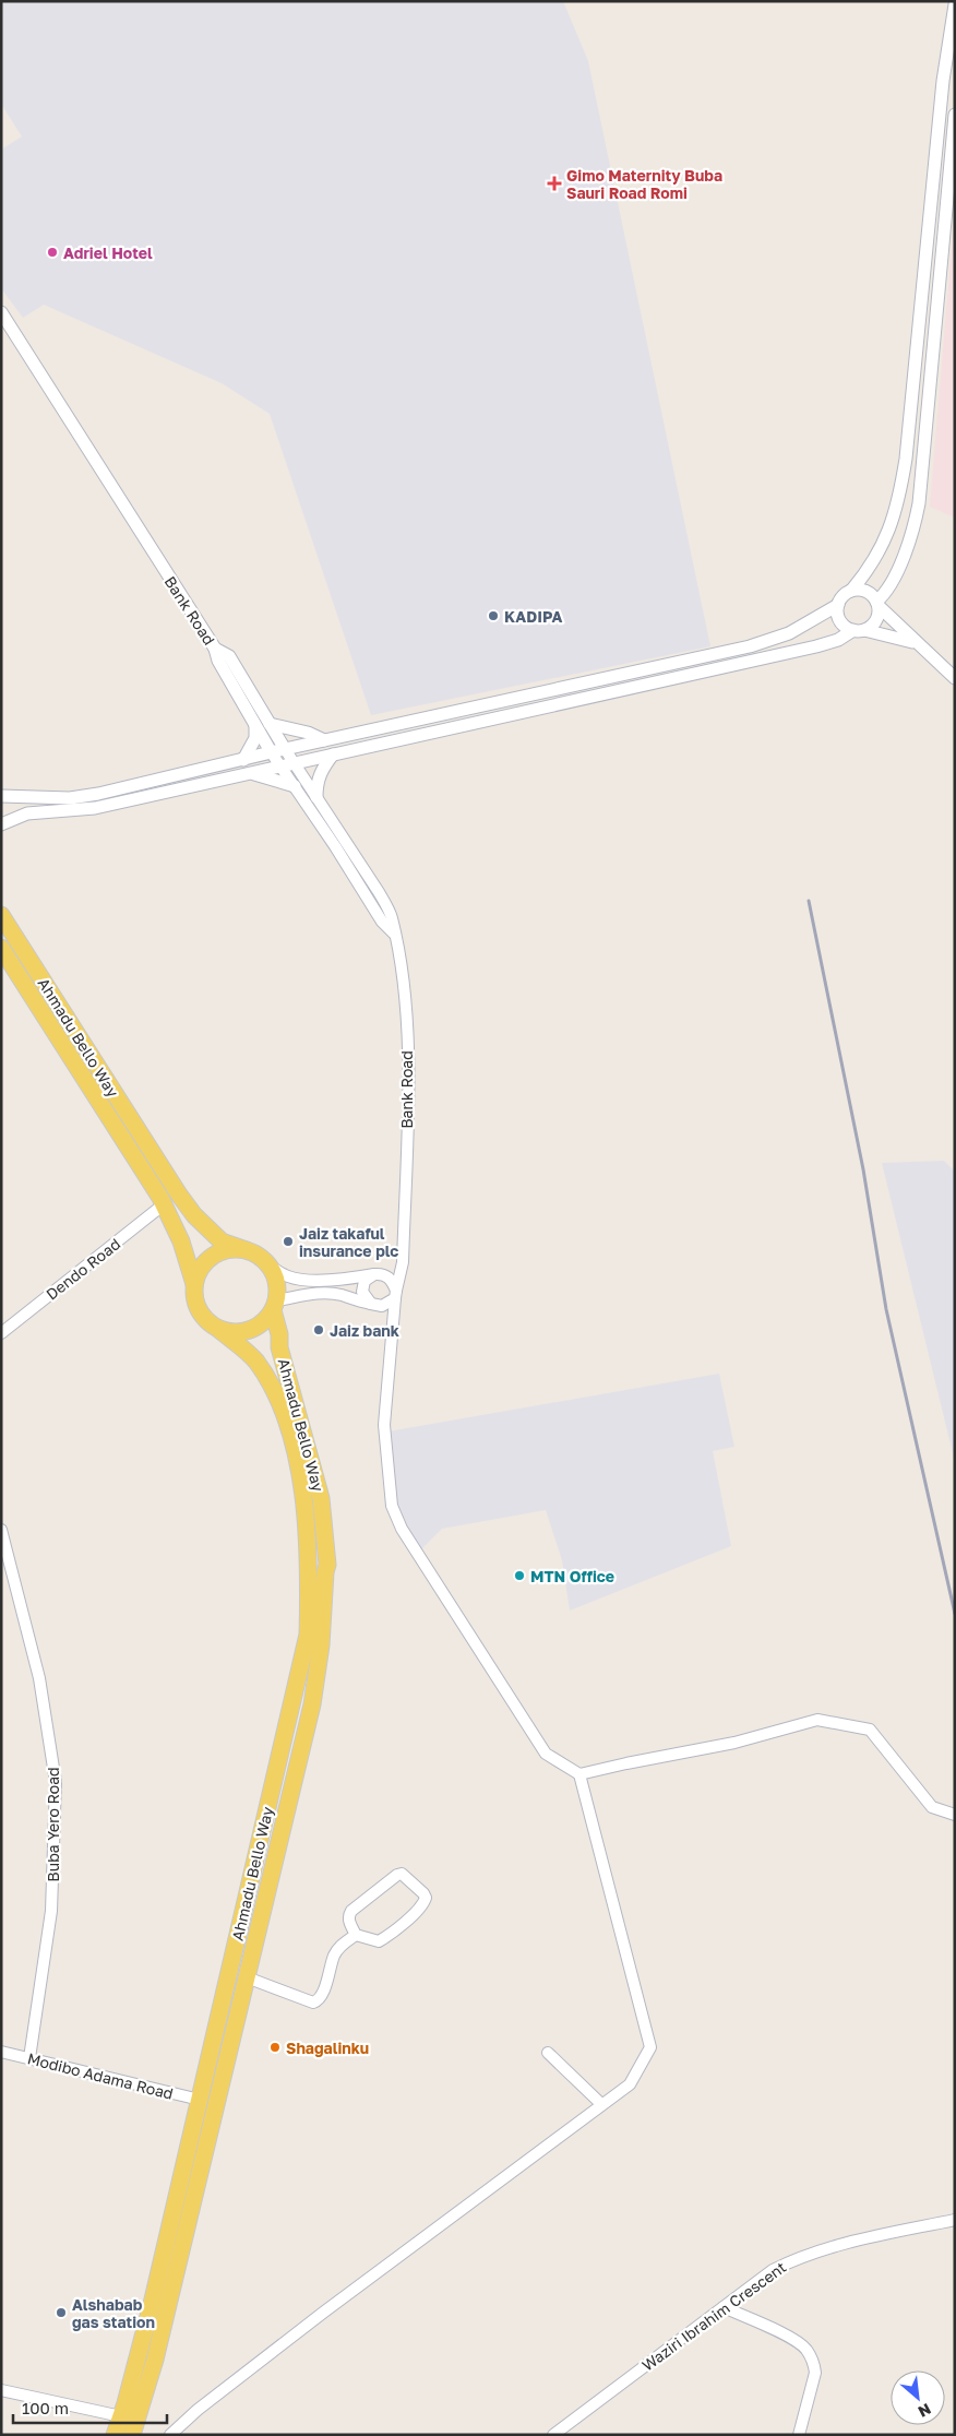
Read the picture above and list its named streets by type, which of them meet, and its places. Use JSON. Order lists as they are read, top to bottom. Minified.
{"streets":{"main road":["Ahmadu Bello Way"],"street":["Bank Road","Dendo Road","Buba Yero Road","Modibo Adama Road","Waziri Ibrahim Crescent"]},"crossings":[["Ahmadu Bello Way","Dendo Road"],["Ahmadu Bello Way","Modibo Adama Road"],["Buba Yero Road","Modibo Adama Road"]],"places":{"health":["Gimo Maternity Buba Sauri Road Romi"],"other":["Adriel Hotel","KADIPA","Jaiz takaful insurance plc","Jaiz bank","MTN Office","Shagalinku","Alshabab gas station"]},"scale_bar":"100 m","north":"bottom right"}
